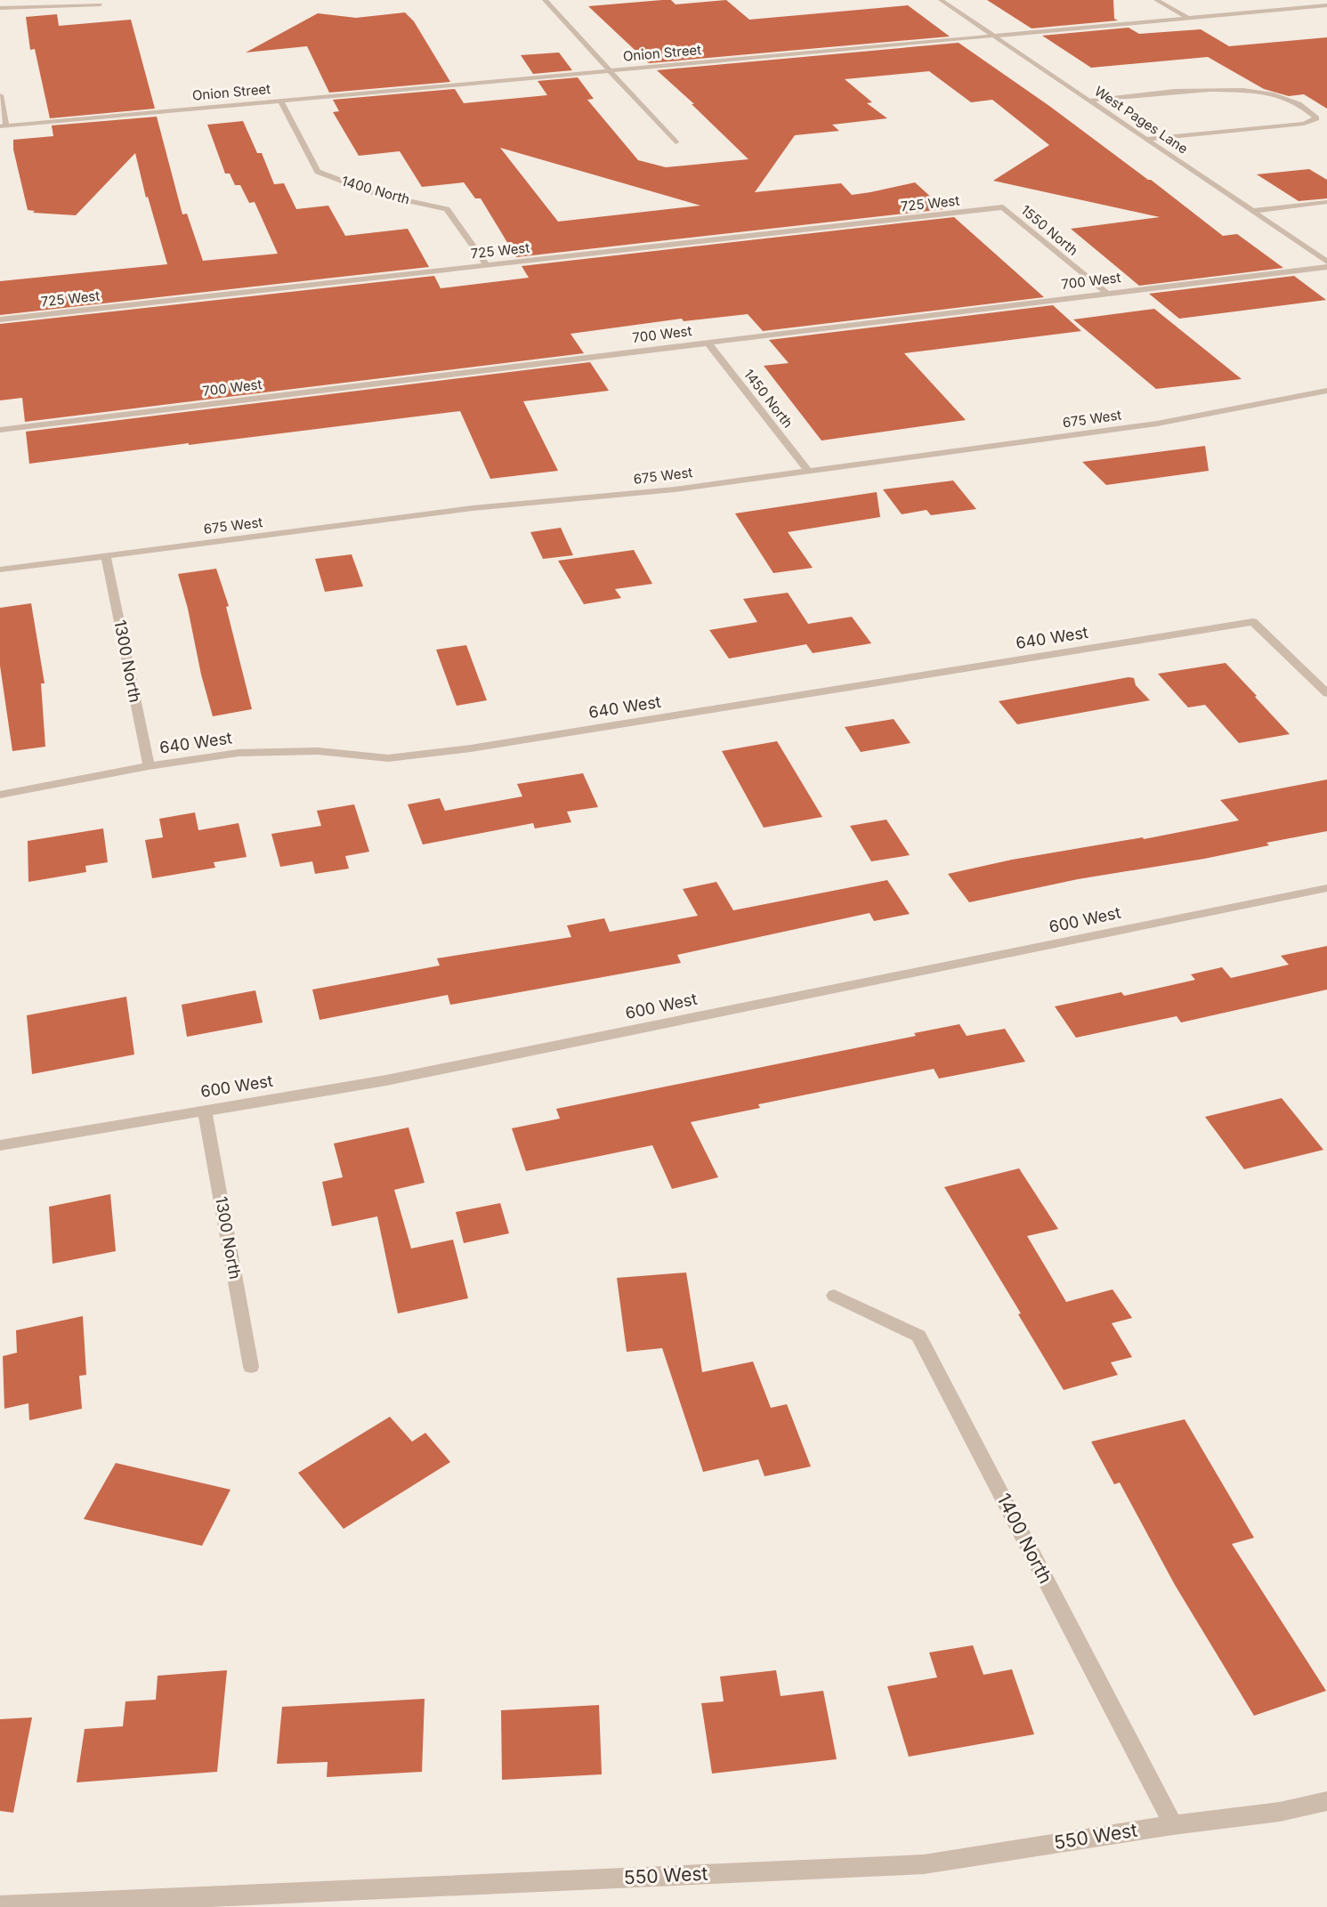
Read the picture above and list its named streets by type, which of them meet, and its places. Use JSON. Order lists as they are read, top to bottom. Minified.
{"streets":{"street":["Onion Street","West Pages Lane","1400 North","725 West","1550 North","700 West","1450 North","675 West","640 West","1300 North","600 West","550 West"]},"crossings":[["Onion Street","West Pages Lane"],["Onion Street","1400 North"],["1400 North","725 West"],["1400 North","550 West"],["725 West","1550 North"],["1550 North","700 West"],["700 West","1450 North"],["1450 North","675 West"],["675 West","1300 North"],["640 West","1300 North"],["1300 North","600 West"]]}
